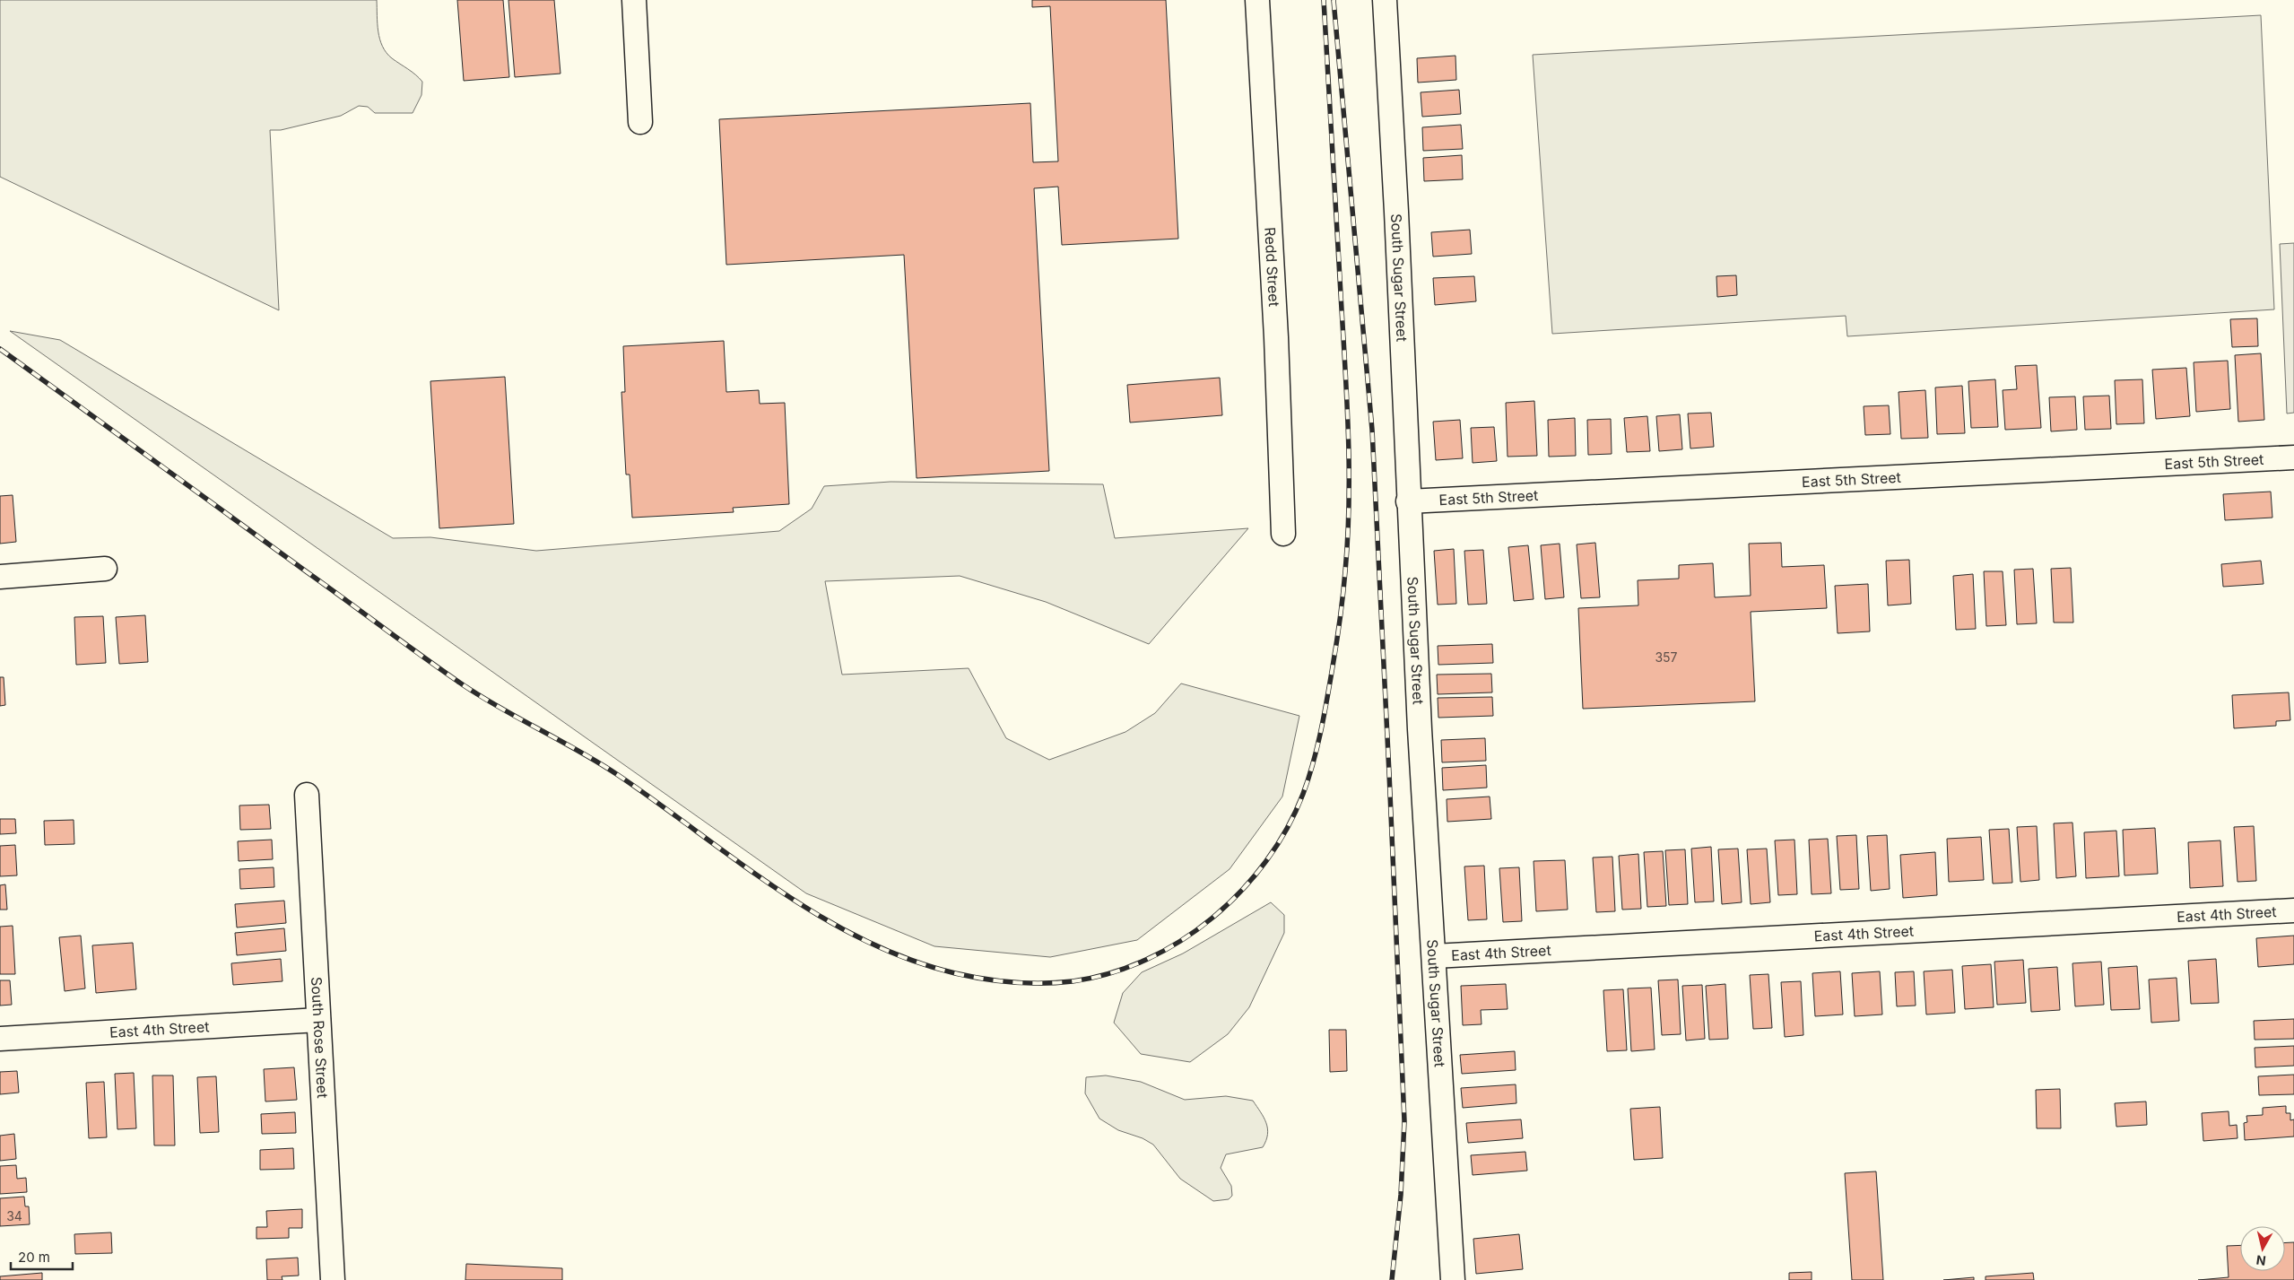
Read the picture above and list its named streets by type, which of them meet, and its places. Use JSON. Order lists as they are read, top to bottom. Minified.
{"streets":{"street":["Redd Street","South Sugar Street","East 5th Street","East 4th Street","South Rose Street"]},"crossings":[["South Sugar Street","East 5th Street"],["South Sugar Street","East 4th Street"],["East 4th Street","South Rose Street"]],"house_numbers":["357","34"],"scale_bar":"20 m","north":"bottom"}
